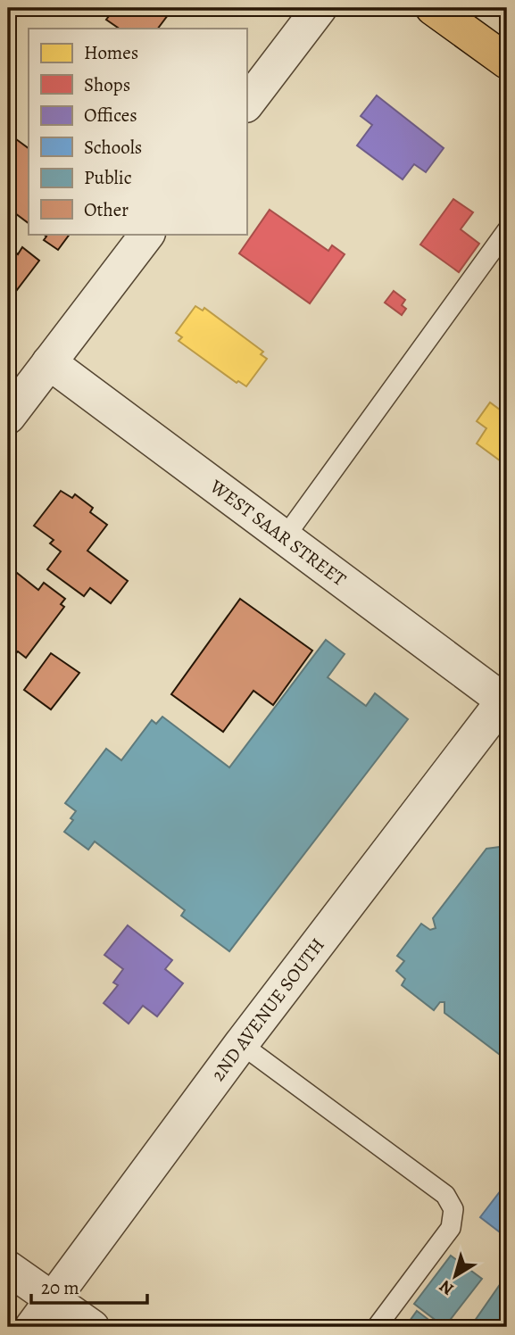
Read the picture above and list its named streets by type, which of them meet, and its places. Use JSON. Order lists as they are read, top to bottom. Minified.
{"streets":{"street":["WEST SAAR STREET","2ND AVENUE SOUTH"]},"crossings":[["WEST SAAR STREET","2ND AVENUE SOUTH"]],"legend":["Homes","Shops","Offices","Schools","Public","Other"],"scale_bar":"20 m","north":"bottom left"}
